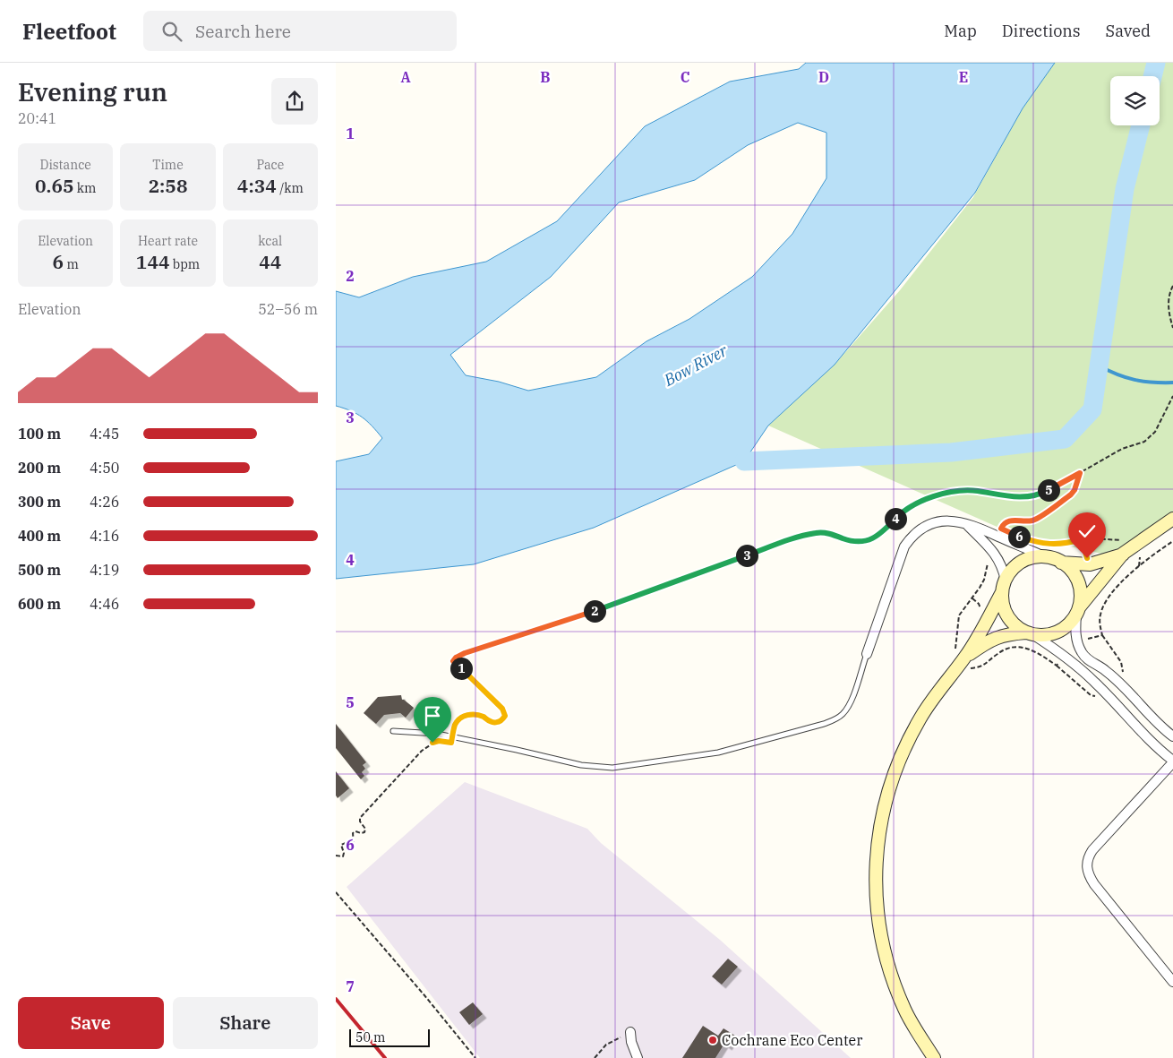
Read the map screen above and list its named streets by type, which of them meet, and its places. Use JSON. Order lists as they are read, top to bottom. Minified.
{"water":["Bow River"],"places":["Cochrane Eco Center"],"scale_bar":"50 m","page":{"header":"Fleetfoot","search":"Search here","nav":["Map","Directions","Saved"],"heading":["Evening run","20:41"],"stats":[["Distance","0.65 km"],["Time","2:58"],["Pace","4:34 /km"],["Elevation","6 m"],["Heart rate","144 bpm"],["kcal","44"]],"chart":["Elevation","52–56 m"],"list":[{"name":"100 m","note":"4:45"},{"name":"200 m","note":"4:50"},{"name":"300 m","note":"4:26"},{"name":"400 m","note":"4:16"},{"name":"500 m","note":"4:19"},{"name":"600 m","note":"4:46"}],"pins":["5","4","6","3","2","1"],"buttons":["Save","Share"],"scale":"50 m"},"grid":{"columns":["A","B","C","D","E"],"rows":["1","2","3","4","5","6","7"]}}
